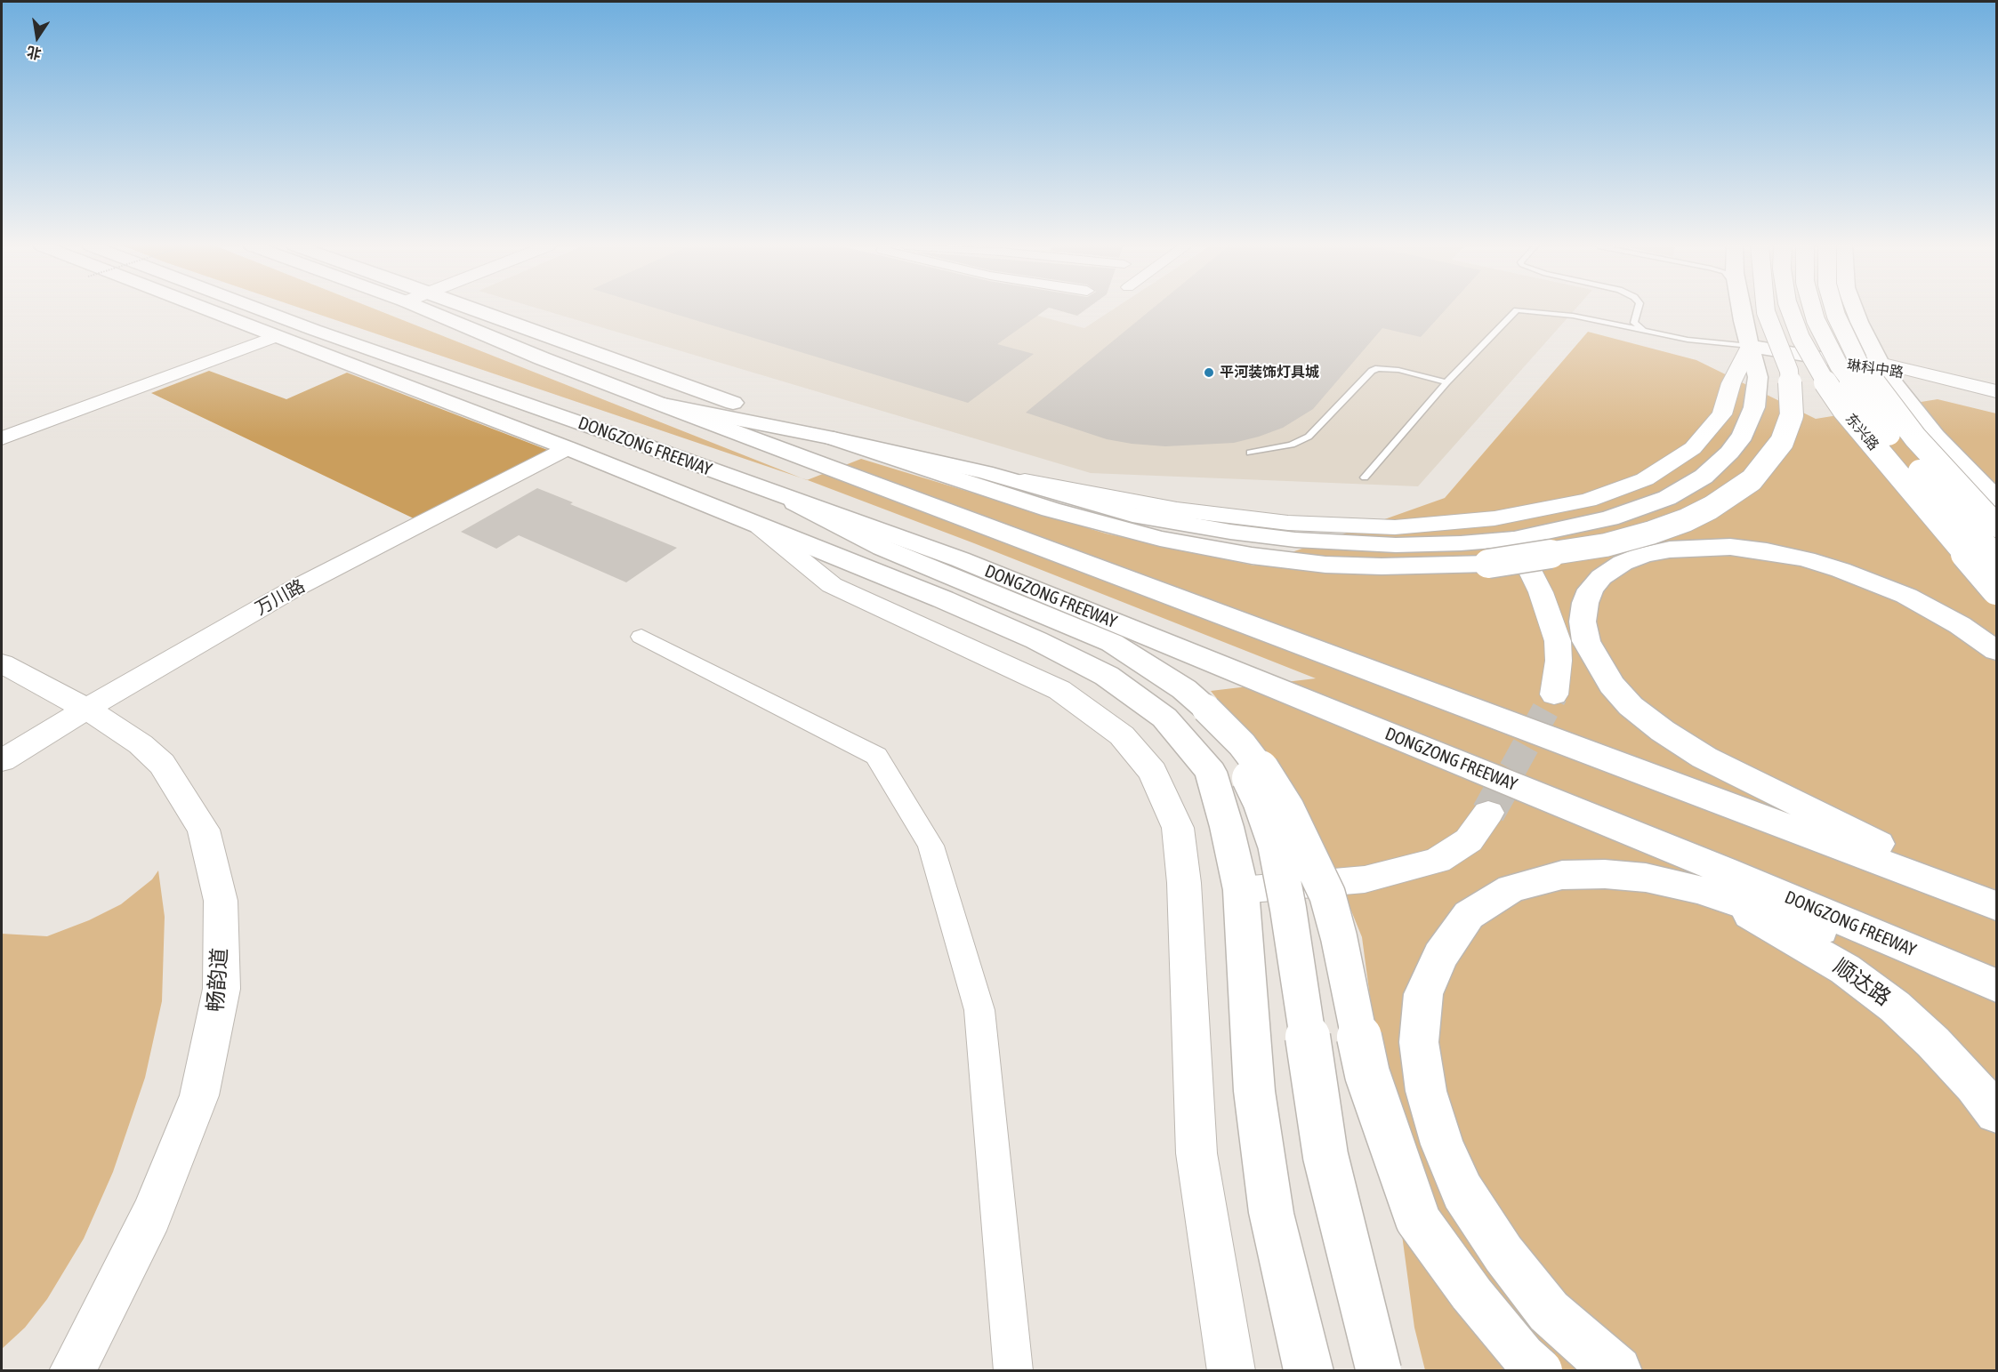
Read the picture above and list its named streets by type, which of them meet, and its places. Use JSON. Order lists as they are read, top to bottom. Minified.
{"streets":{"main road":["东兴路","DONGZONG FREEWAY","顺达路"],"street":["琳科中路","万川路","畅韵道"]},"crossings":[["万川路","畅韵道"]],"places":["平河装饰灯具城"],"north":"bottom"}
